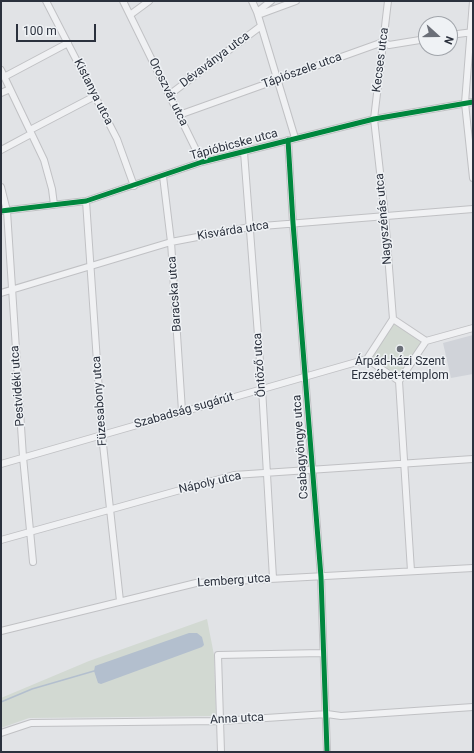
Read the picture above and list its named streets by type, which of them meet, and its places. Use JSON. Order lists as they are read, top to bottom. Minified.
{"streets":{"street":["Dévaványa utca","Kecses utca","Tápiószele utca","Kistanya utca","Oroszvár utca","Tápióbicske utca","Nagyszénás utca","Kisvárda utca","Baracska utca","Öntöző utca","Pestvidéki utca","Füzesabony utca","Szabadság sugárút","Csabagyöngye utca","Nápoly utca","Lemberg utca","Anna utca"]},"crossings":[["Dévaványa utca","Oroszvár utca"],["Kecses utca","Tápiószele utca"],["Kecses utca","Tápióbicske utca"],["Kecses utca","Nagyszénás utca"],["Tápiószele utca","Oroszvár utca"],["Kistanya utca","Tápióbicske utca"],["Oroszvár utca","Tápióbicske utca"],["Tápióbicske utca","Nagyszénás utca"],["Tápióbicske utca","Baracska utca"],["Tápióbicske utca","Öntöző utca"],["Tápióbicske utca","Pestvidéki utca"],["Tápióbicske utca","Füzesabony utca"],["Tápióbicske utca","Csabagyöngye utca"],["Nagyszénás utca","Kisvárda utca"],["Kisvárda utca","Baracska utca"],["Kisvárda utca","Öntöző utca"],["Kisvárda utca","Pestvidéki utca"],["Kisvárda utca","Füzesabony utca"],["Kisvárda utca","Csabagyöngye utca"],["Baracska utca","Szabadság sugárút"],["Öntöző utca","Szabadság sugárút"],["Öntöző utca","Nápoly utca"],["Öntöző utca","Lemberg utca"],["Pestvidéki utca","Szabadság sugárút"],["Pestvidéki utca","Nápoly utca"],["Füzesabony utca","Szabadság sugárút"],["Füzesabony utca","Nápoly utca"],["Füzesabony utca","Lemberg utca"],["Szabadság sugárút","Csabagyöngye utca"],["Csabagyöngye utca","Nápoly utca"],["Csabagyöngye utca","Lemberg utca"],["Csabagyöngye utca","Anna utca"]],"places":["Árpád-házi Szent Erzsébet-templom"],"scale_bar":"100 m","north":"right"}
